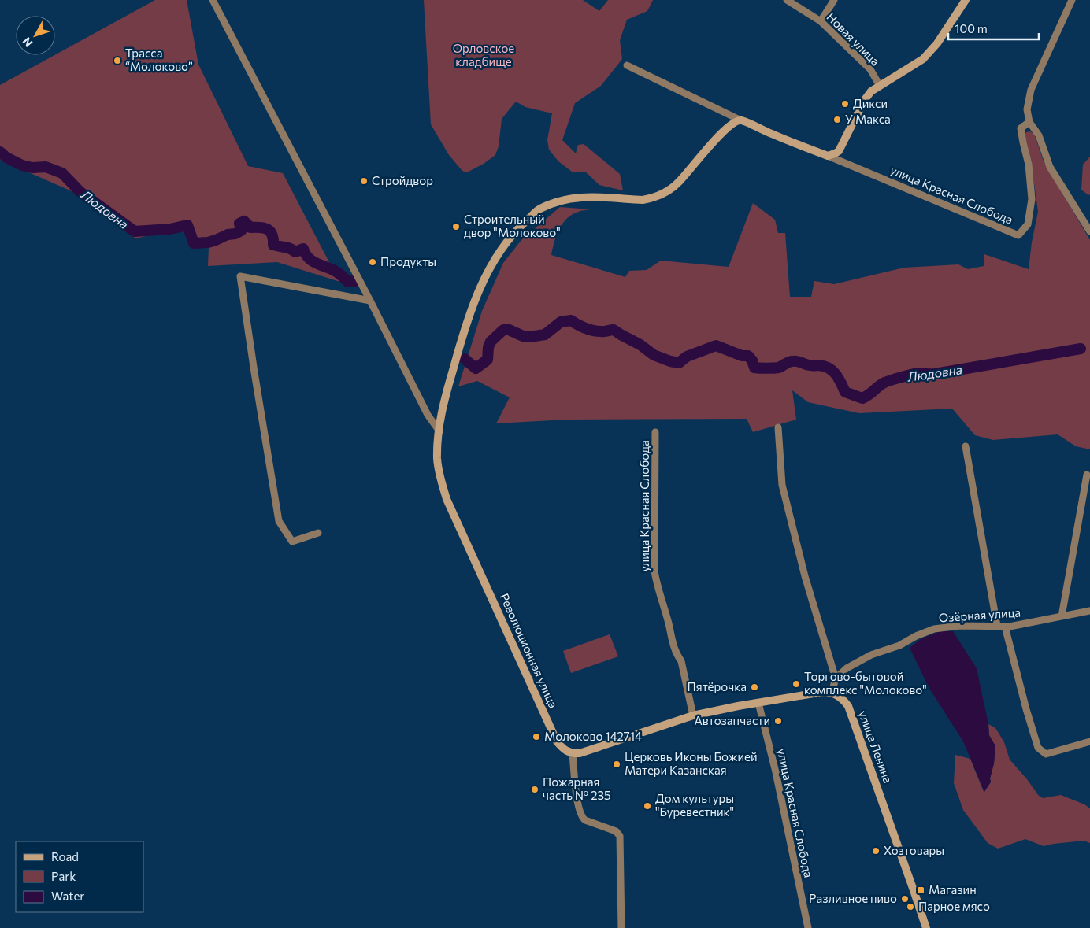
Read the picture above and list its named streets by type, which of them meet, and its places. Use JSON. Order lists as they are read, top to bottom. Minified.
{"streets":{"main road":["Революционная улица","улица Ленина"],"street":["Новая улица","улица Красная Слобода","Озёрная улица"]},"water":["Людовна"],"parks":["Орловское кладбище"],"places":{"other":["Трасса “Молоково”","Дикси","У Макса","Стройдвор","Строительный двор \"Молоково\"","Продукты","Торгово-бытовой комплекс \"Молоково\"","Пятёрочка","Автозапчасти","Молоково 142714","Церковь Иконы Божией Матери Казанская","Пожарная часть № 235","Дом культуры \"Буревестник\"","Хозтовары","Разливное пиво","Парное мясо"],"transit":["Магазин"]},"legend":["Road","Park","Water"],"scale_bar":"100 m","north":"bottom left"}
